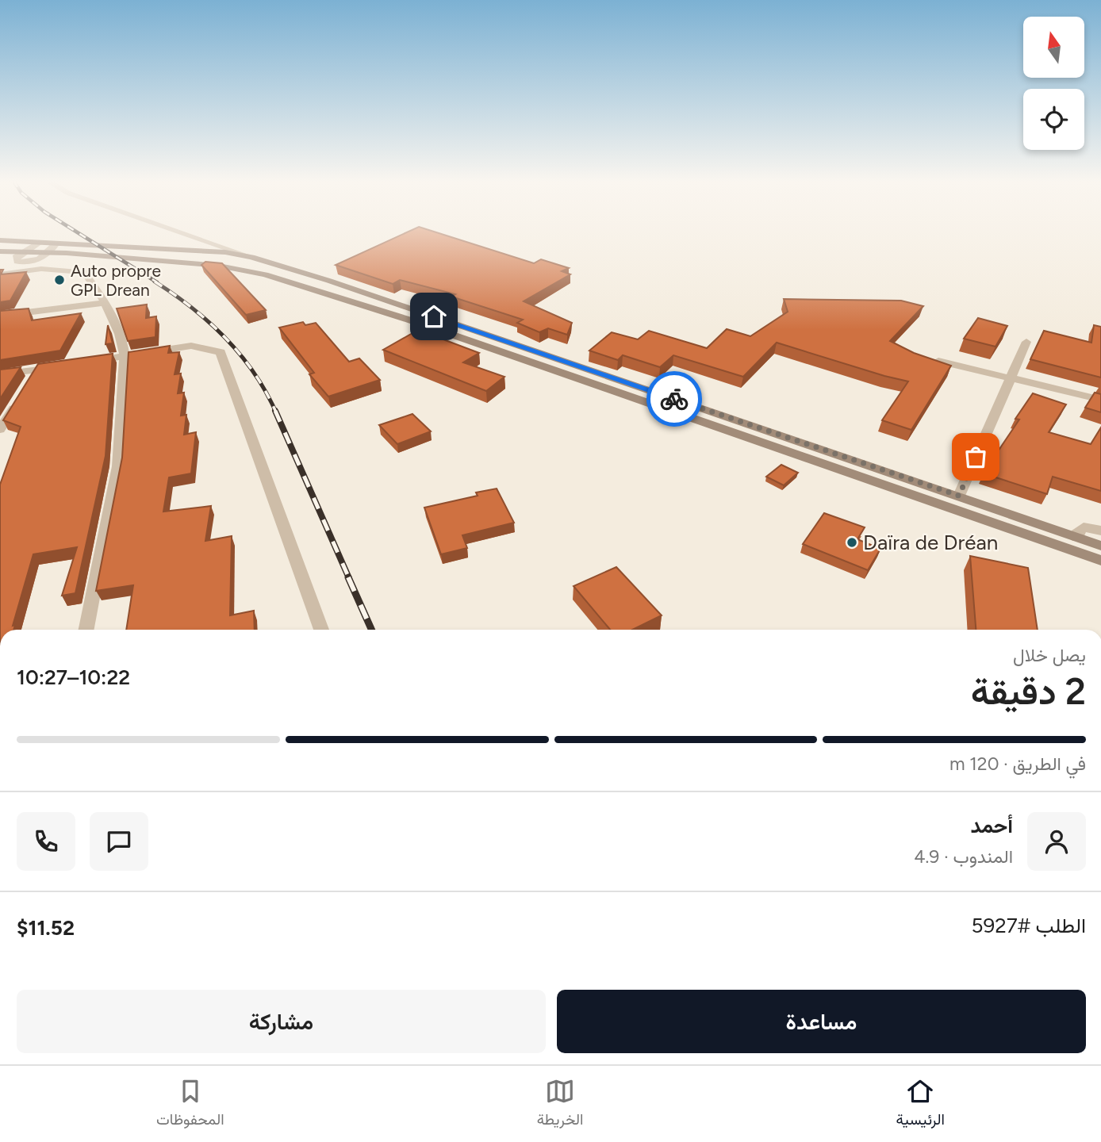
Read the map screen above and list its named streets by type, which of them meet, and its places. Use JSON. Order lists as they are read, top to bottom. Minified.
{"places":["Auto propre GPL Drean","Daïra de Dréan"],"north":"top","page":{"heading":["2 دقيقة","يصل خلال","10:22–10:27"],"panel":["أحمد","المندوب · 4.9","الطلب #5927","$11.52"],"bar":"في الطريق · 120 m","buttons":["مساعدة","مشاركة"],"tabs":["الرئيسية","الخريطة","المحفوظات"]}}
